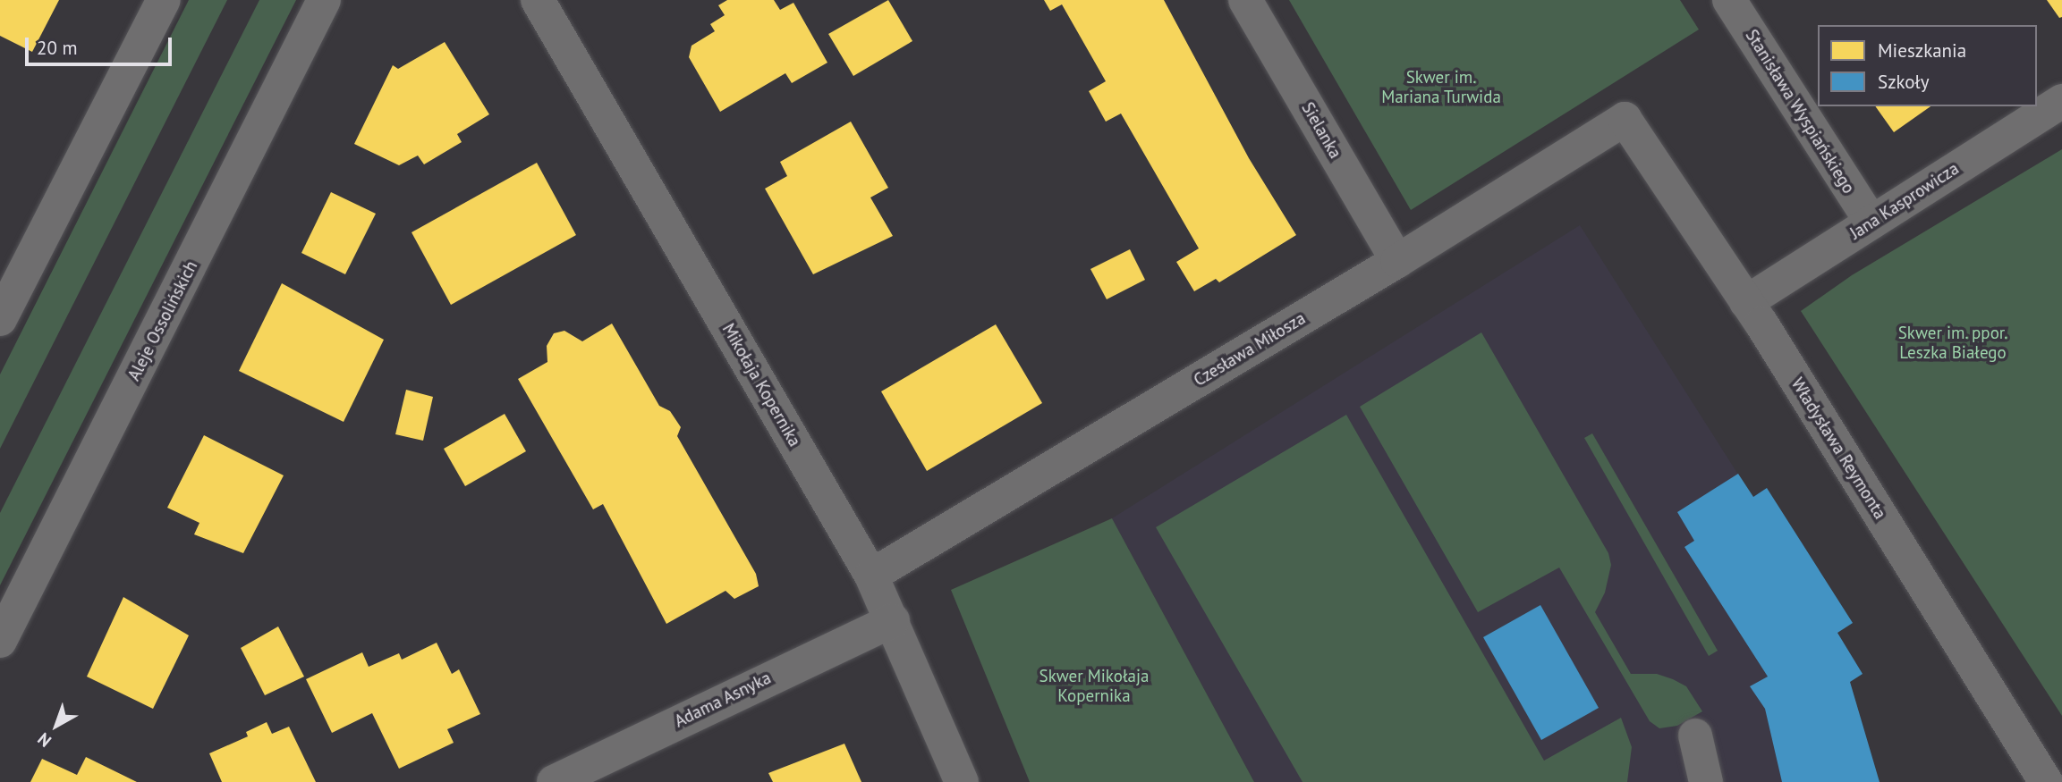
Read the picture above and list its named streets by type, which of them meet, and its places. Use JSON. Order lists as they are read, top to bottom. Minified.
{"streets":{"street":["Stanisława Wyspiańskiego","Sielanka","Jana Kasprowicza","Aleje Ossolińskich","Czesława Miłosza","Mikołaja Kopernika","Władysława Reymonta","Adama Asnyka"]},"crossings":[["Stanisława Wyspiańskiego","Jana Kasprowicza"],["Sielanka","Czesława Miłosza"],["Jana Kasprowicza","Władysława Reymonta"],["Czesława Miłosza","Mikołaja Kopernika"],["Czesława Miłosza","Władysława Reymonta"],["Mikołaja Kopernika","Adama Asnyka"]],"parks":["Skwer im. Mariana Turwida","Skwer im. ppor. Leszka Białego","Skwer Mikołaja Kopernika"],"legend":["Mieszkania","Szkoły"],"scale_bar":"20 m","north":"bottom left"}
